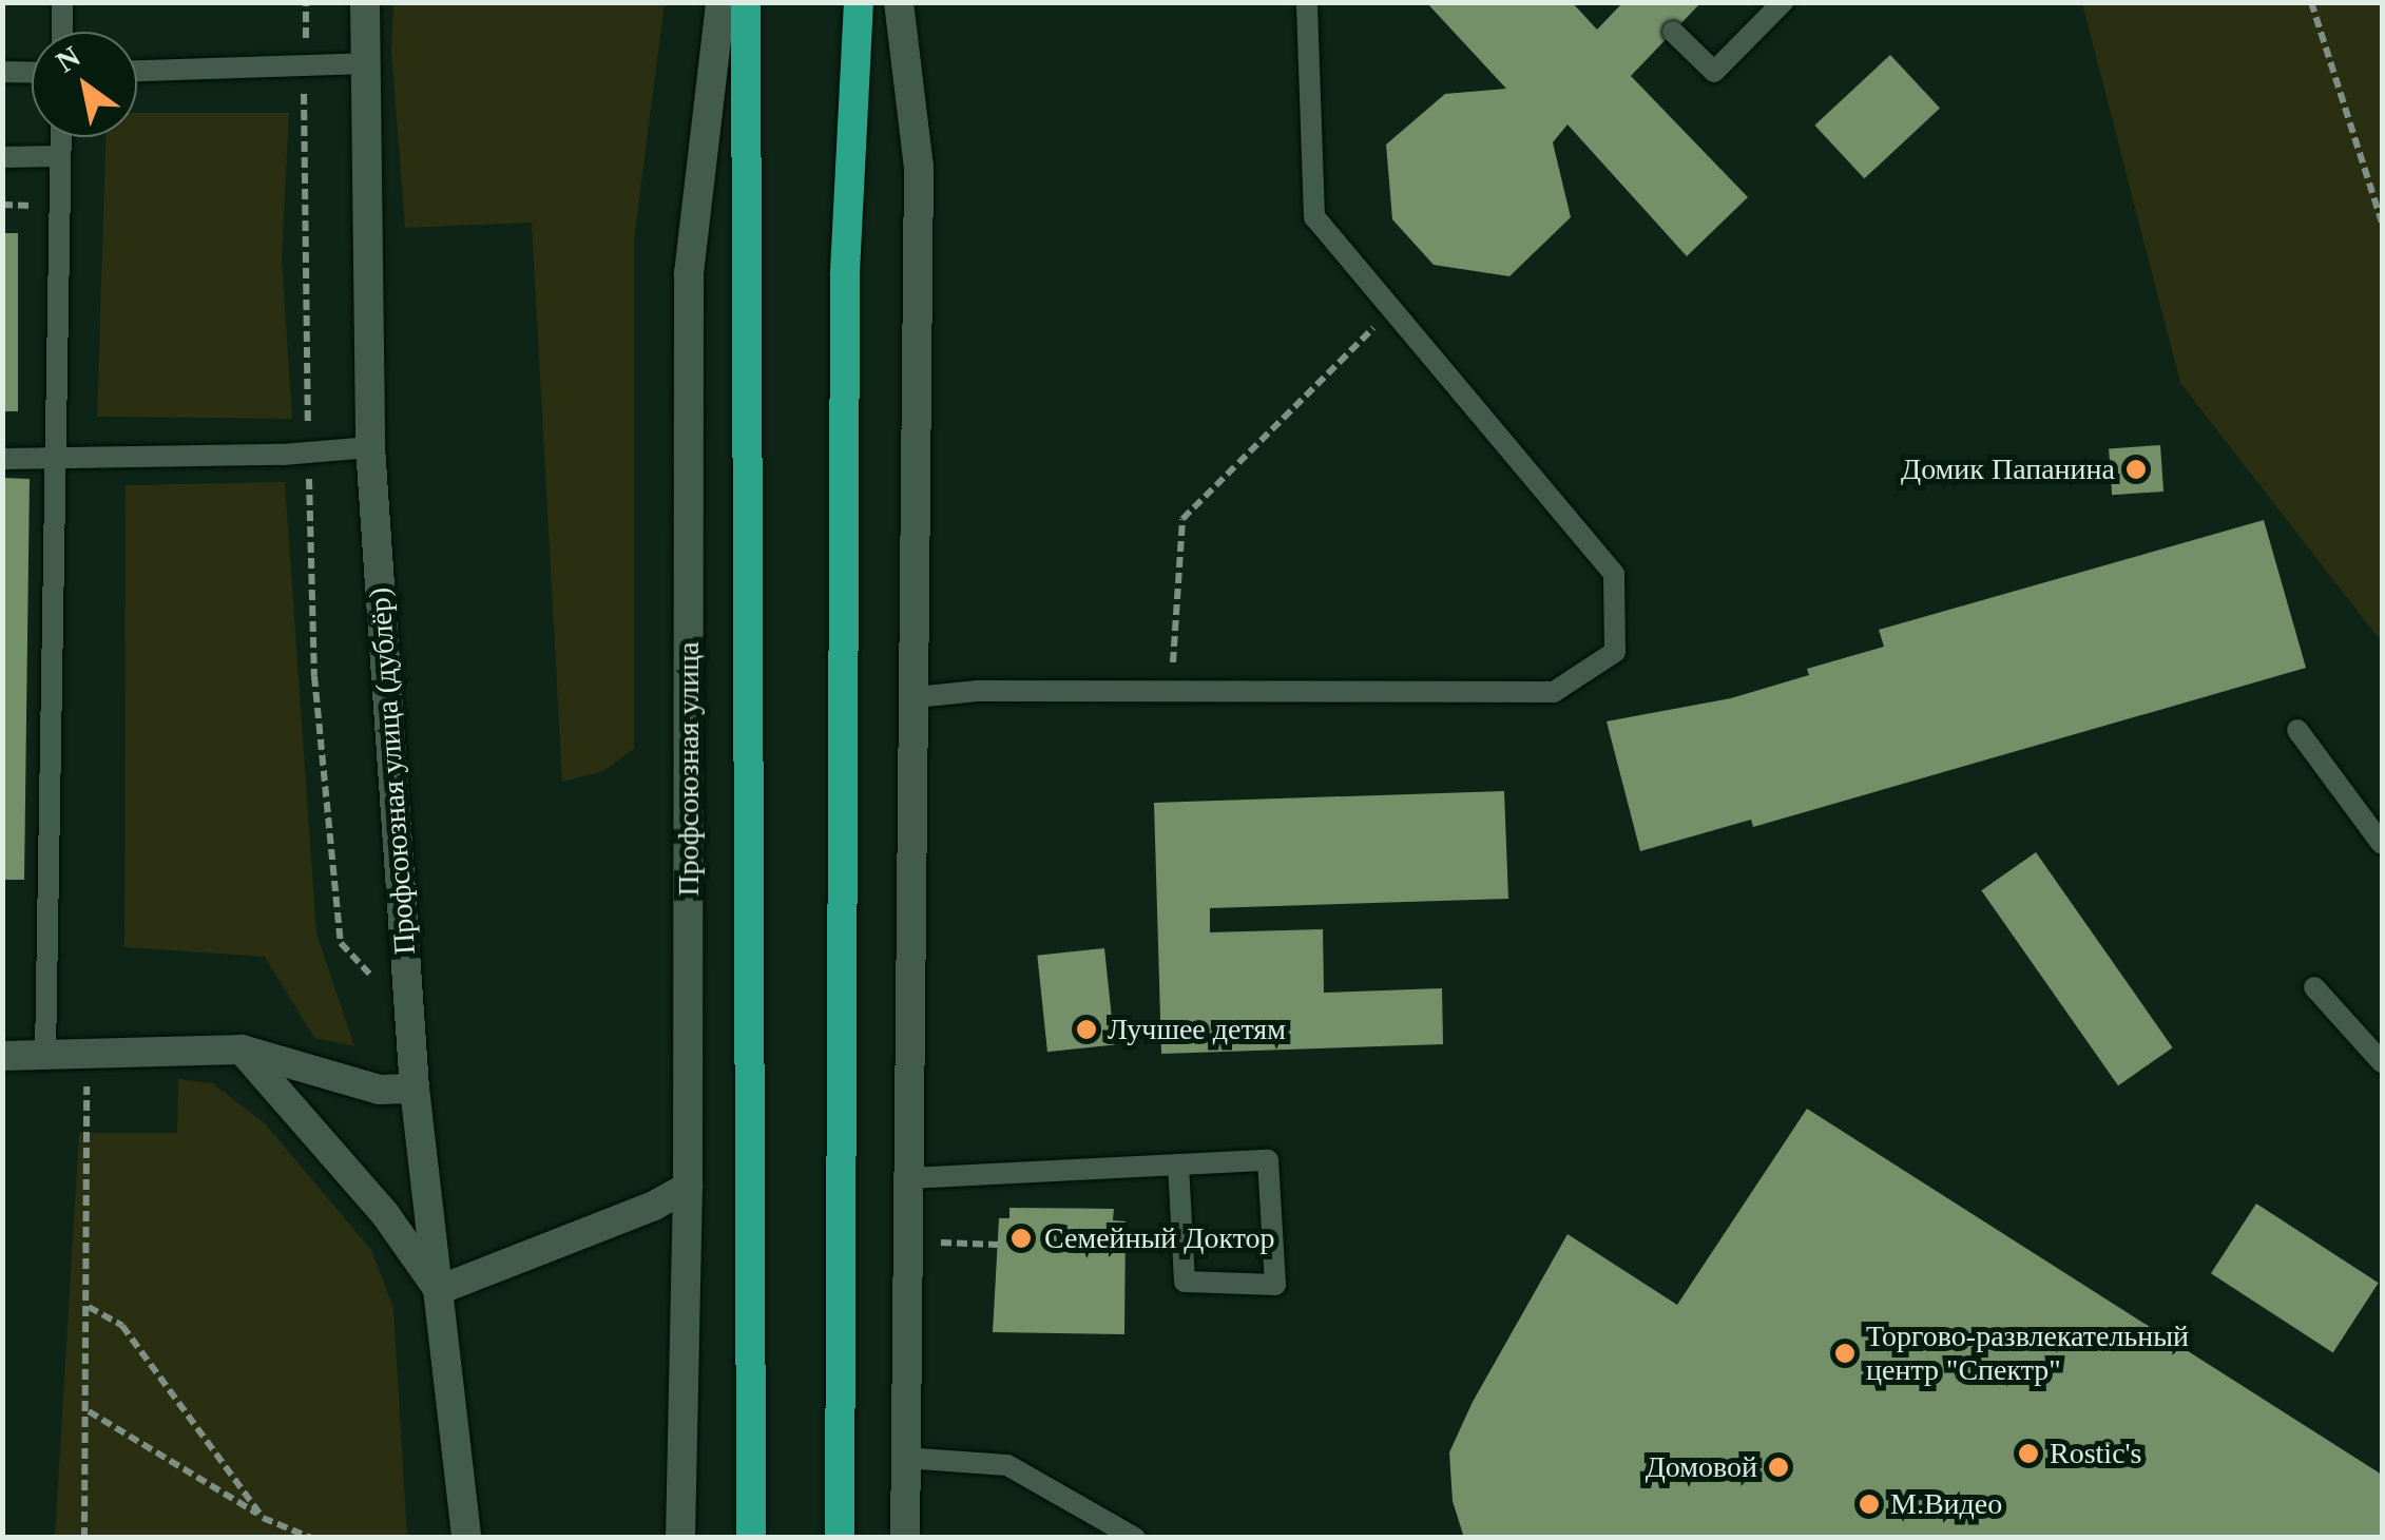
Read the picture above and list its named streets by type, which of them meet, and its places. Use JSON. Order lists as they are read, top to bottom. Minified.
{"streets":{"main road":["Профсоюзная улица","Профсоюзная улица (дублёр)"]},"places":["Домик Папанина","Лучшее детям","Семейный Доктор","Торгово-развлекательный центр \"Спектр\"","Rostic's","Домовой","М.Видео"],"north":"top left"}
